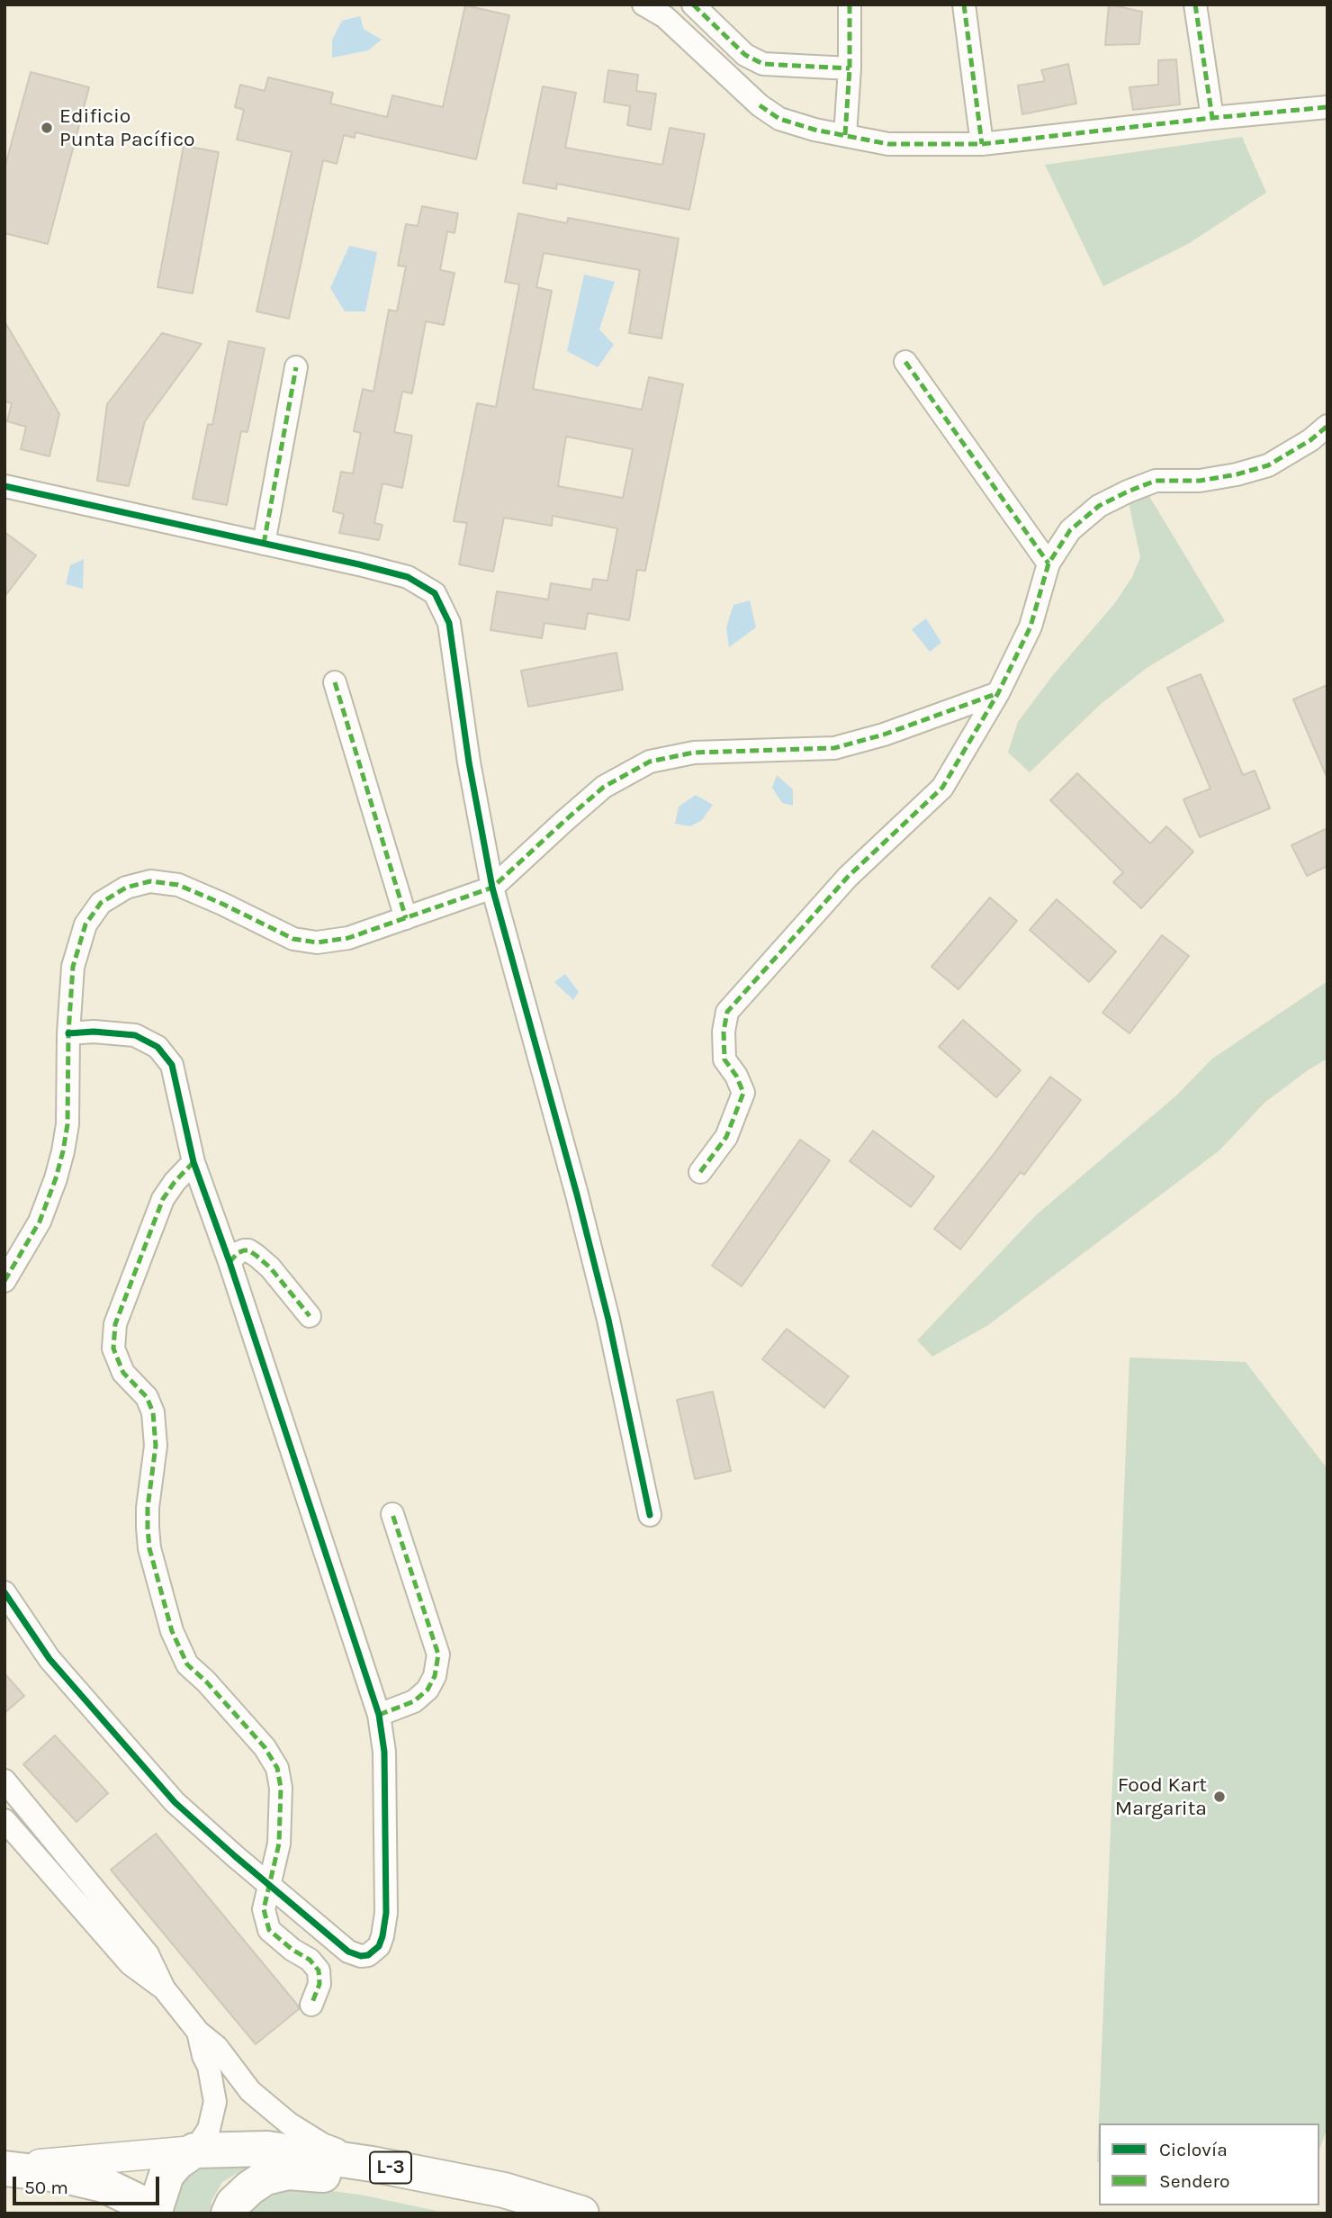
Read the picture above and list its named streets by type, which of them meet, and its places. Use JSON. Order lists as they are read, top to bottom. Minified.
{"streets":{"main road":["L-3"]},"places":["Edificio Punta Pacífico","Food Kart Margarita"],"legend":["Ciclovía","Sendero"],"scale_bar":"50 m"}
